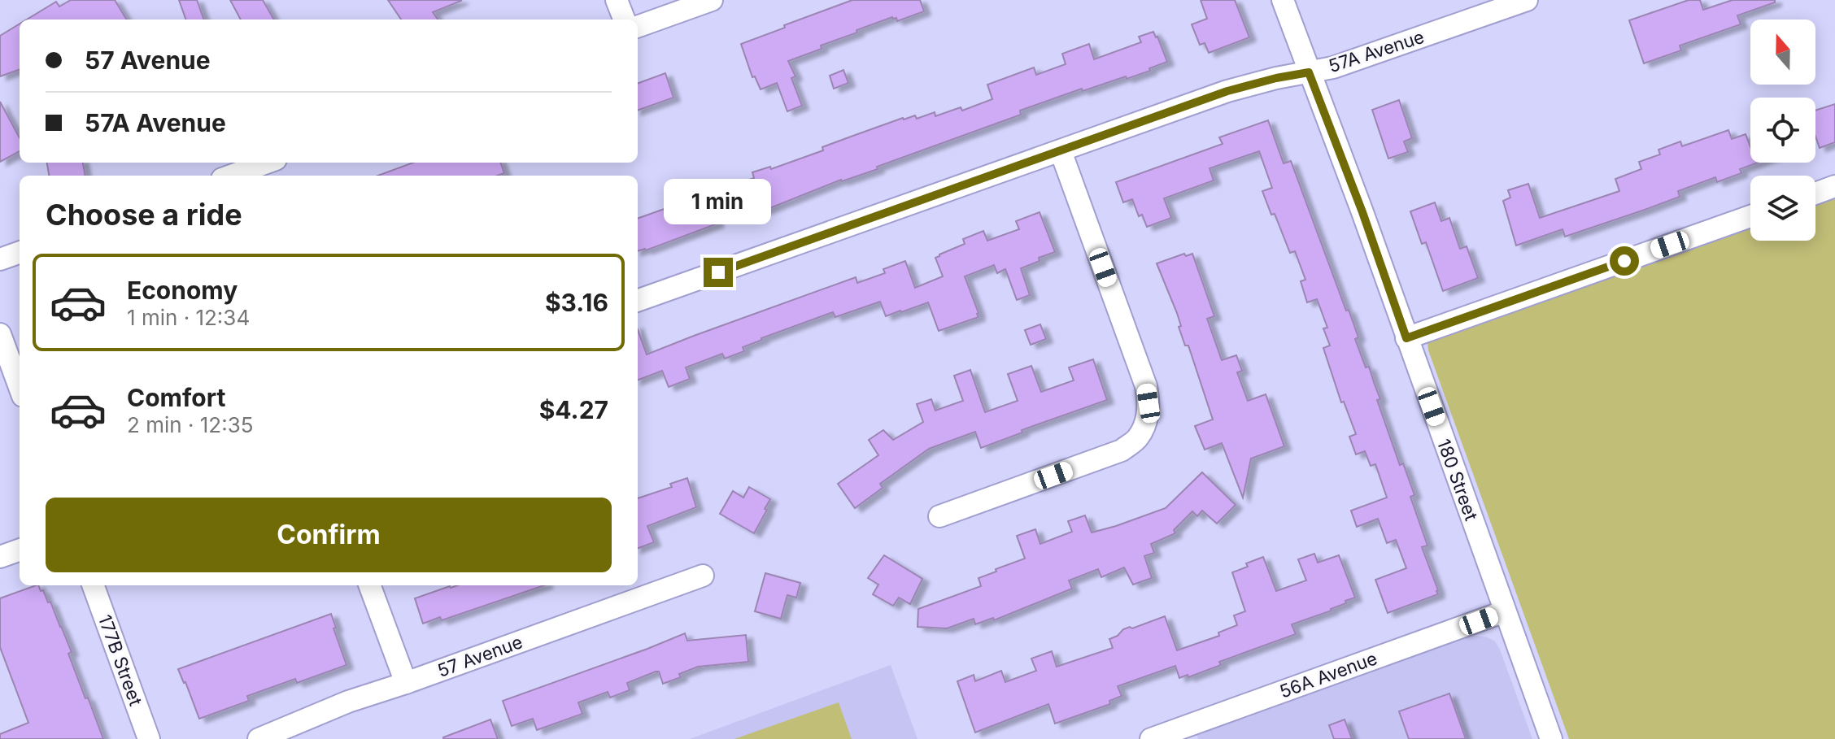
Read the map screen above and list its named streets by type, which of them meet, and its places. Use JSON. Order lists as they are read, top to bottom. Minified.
{"streets":{"street":["57A Avenue","180 Street","57 Avenue","177B Street","56A Avenue"]},"crossings":[["57A Avenue","180 Street"],["180 Street","56A Avenue"]],"north":"top","page":{"banner":["57 Avenue","57A Avenue"],"heading":"Choose a ride","bubble":"1 min","list":[{"name":"Economy","note":"1 min · 12:34","value":"$3.16"},{"name":"Comfort","note":"2 min · 12:35","value":"$4.27"}],"buttons":"Confirm"}}
